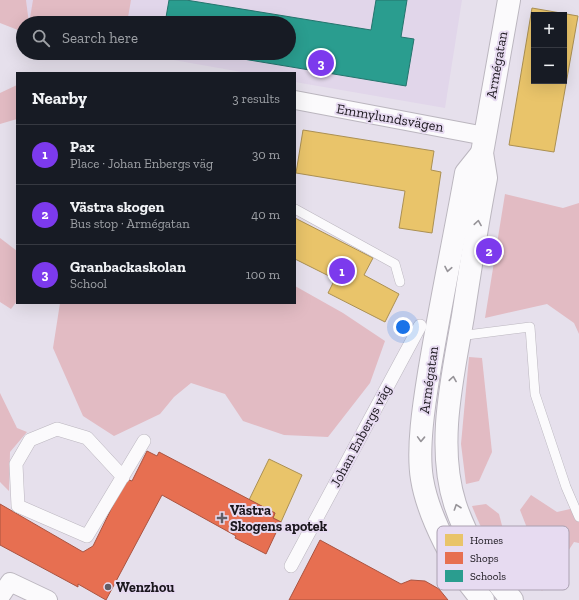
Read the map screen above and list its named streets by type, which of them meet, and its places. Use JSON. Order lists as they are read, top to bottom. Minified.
{"streets":{"street":["Armégatan","Emmylundsvägen","Johan Enbergs väg"]},"crossings":[["Armégatan","Emmylundsvägen"]],"places":{"health":["Västra Skogens apotek"],"other":["Wenzhou"]},"legend":["Homes","Shops","Schools"],"page":{"map_buttons":["+","−"],"search":"Search here","pins":["3","2","1"],"heading":["Nearby","3 results"],"list":[{"mark":"1","name":"Pax","note":"Place · Johan Enbergs väg","value":"30 m"},{"mark":"2","name":"Västra skogen","note":"Bus stop · Armégatan","value":"40 m"},{"mark":"3","name":"Granbackaskolan","note":"School","value":"100 m"}]}}
